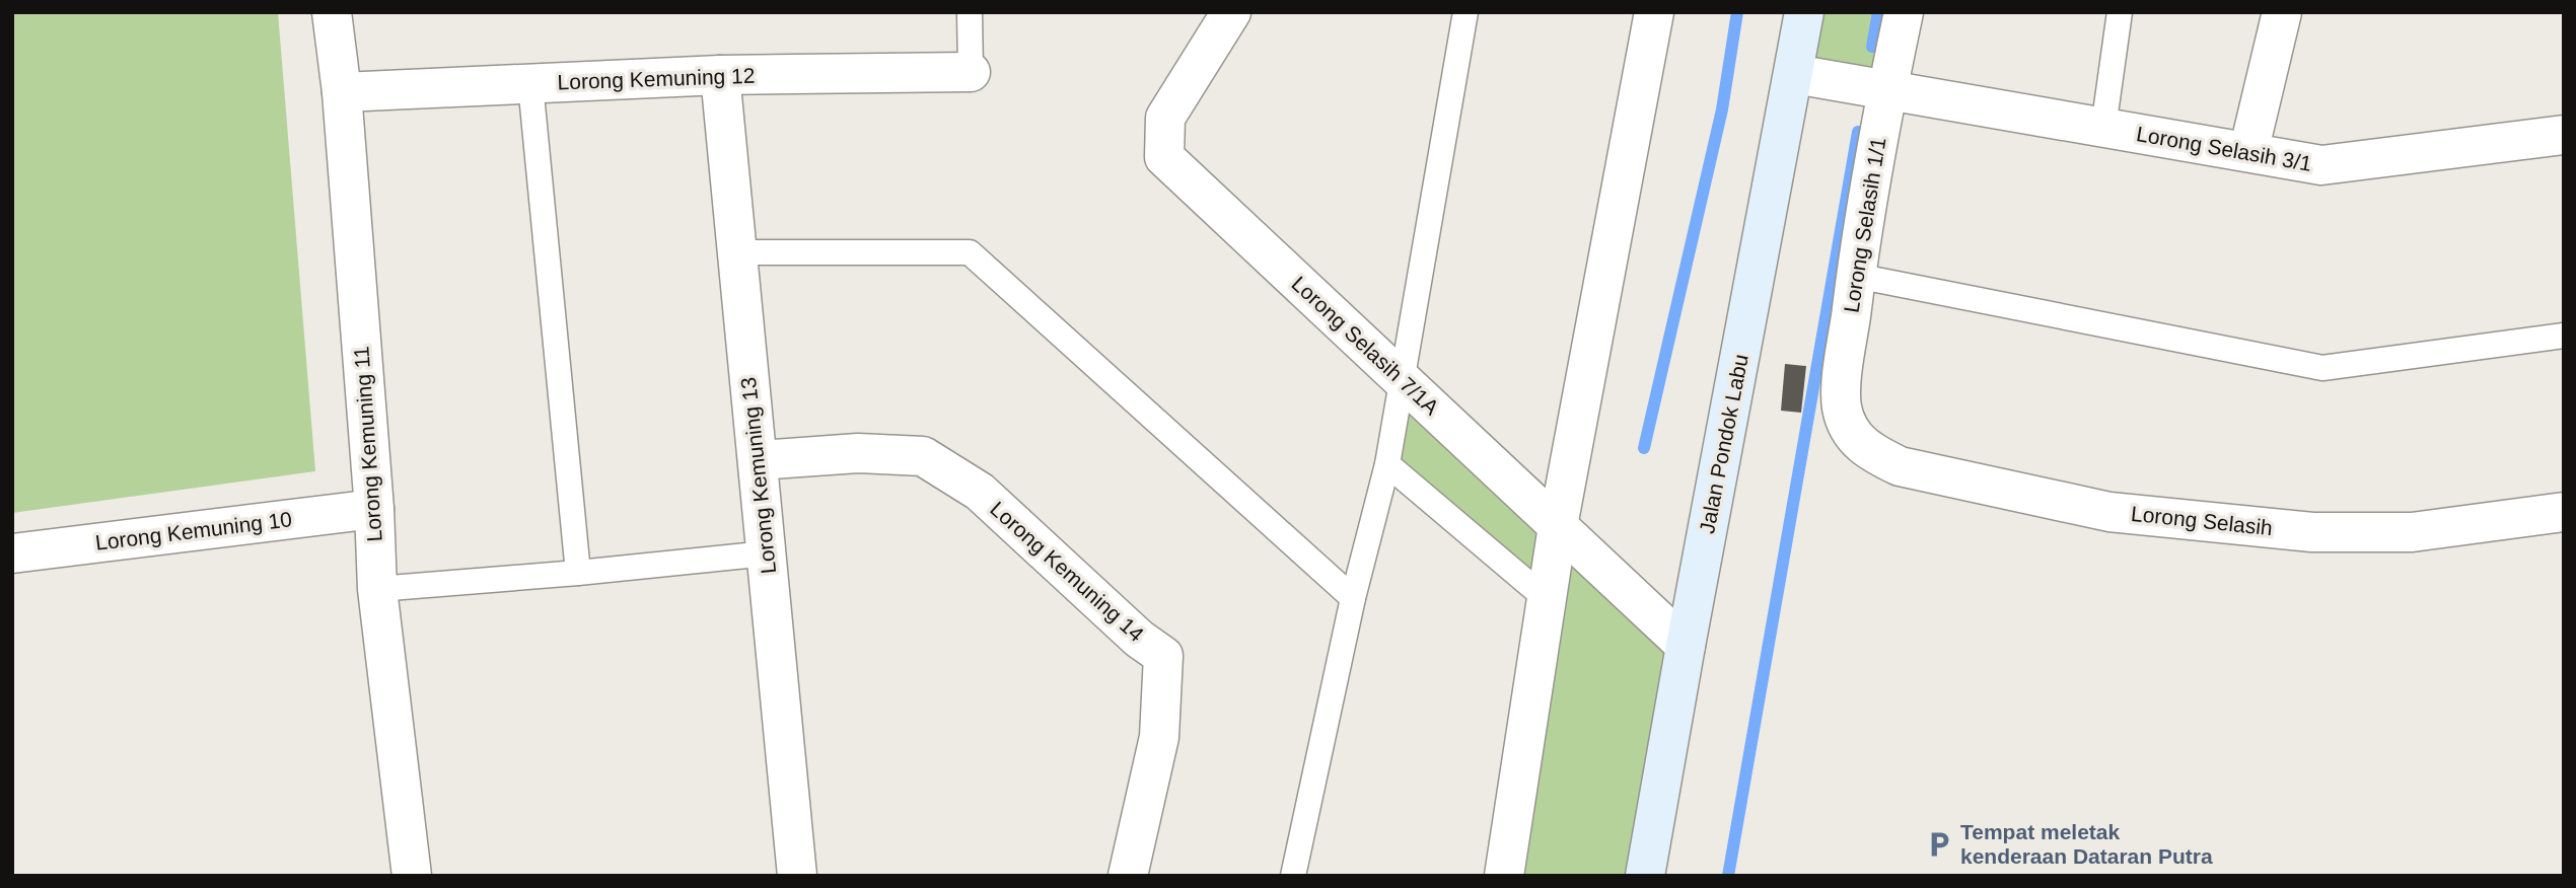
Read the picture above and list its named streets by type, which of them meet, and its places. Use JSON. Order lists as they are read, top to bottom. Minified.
{"streets":{"main road":["Jalan Pondok Labu"],"street":["Lorong Kemuning 12","Lorong Selasih 3/1","Lorong Selasih 1/1","Lorong Selasih 7/1A","Lorong Kemuning 11","Lorong Kemuning 13","Lorong Selasih","Lorong Kemuning 10","Lorong Kemuning 14"]},"crossings":[["Lorong Kemuning 12","Lorong Kemuning 11"],["Lorong Kemuning 12","Lorong Kemuning 13"],["Lorong Selasih 3/1","Lorong Selasih 1/1"],["Lorong Selasih 3/1","Jalan Pondok Labu"],["Lorong Selasih 1/1","Lorong Selasih"],["Lorong Selasih 7/1A","Jalan Pondok Labu"],["Lorong Kemuning 11","Lorong Kemuning 10"],["Lorong Kemuning 13","Lorong Kemuning 14"]],"places":{"parking":["Tempat meletak kenderaan Dataran Putra"]}}
